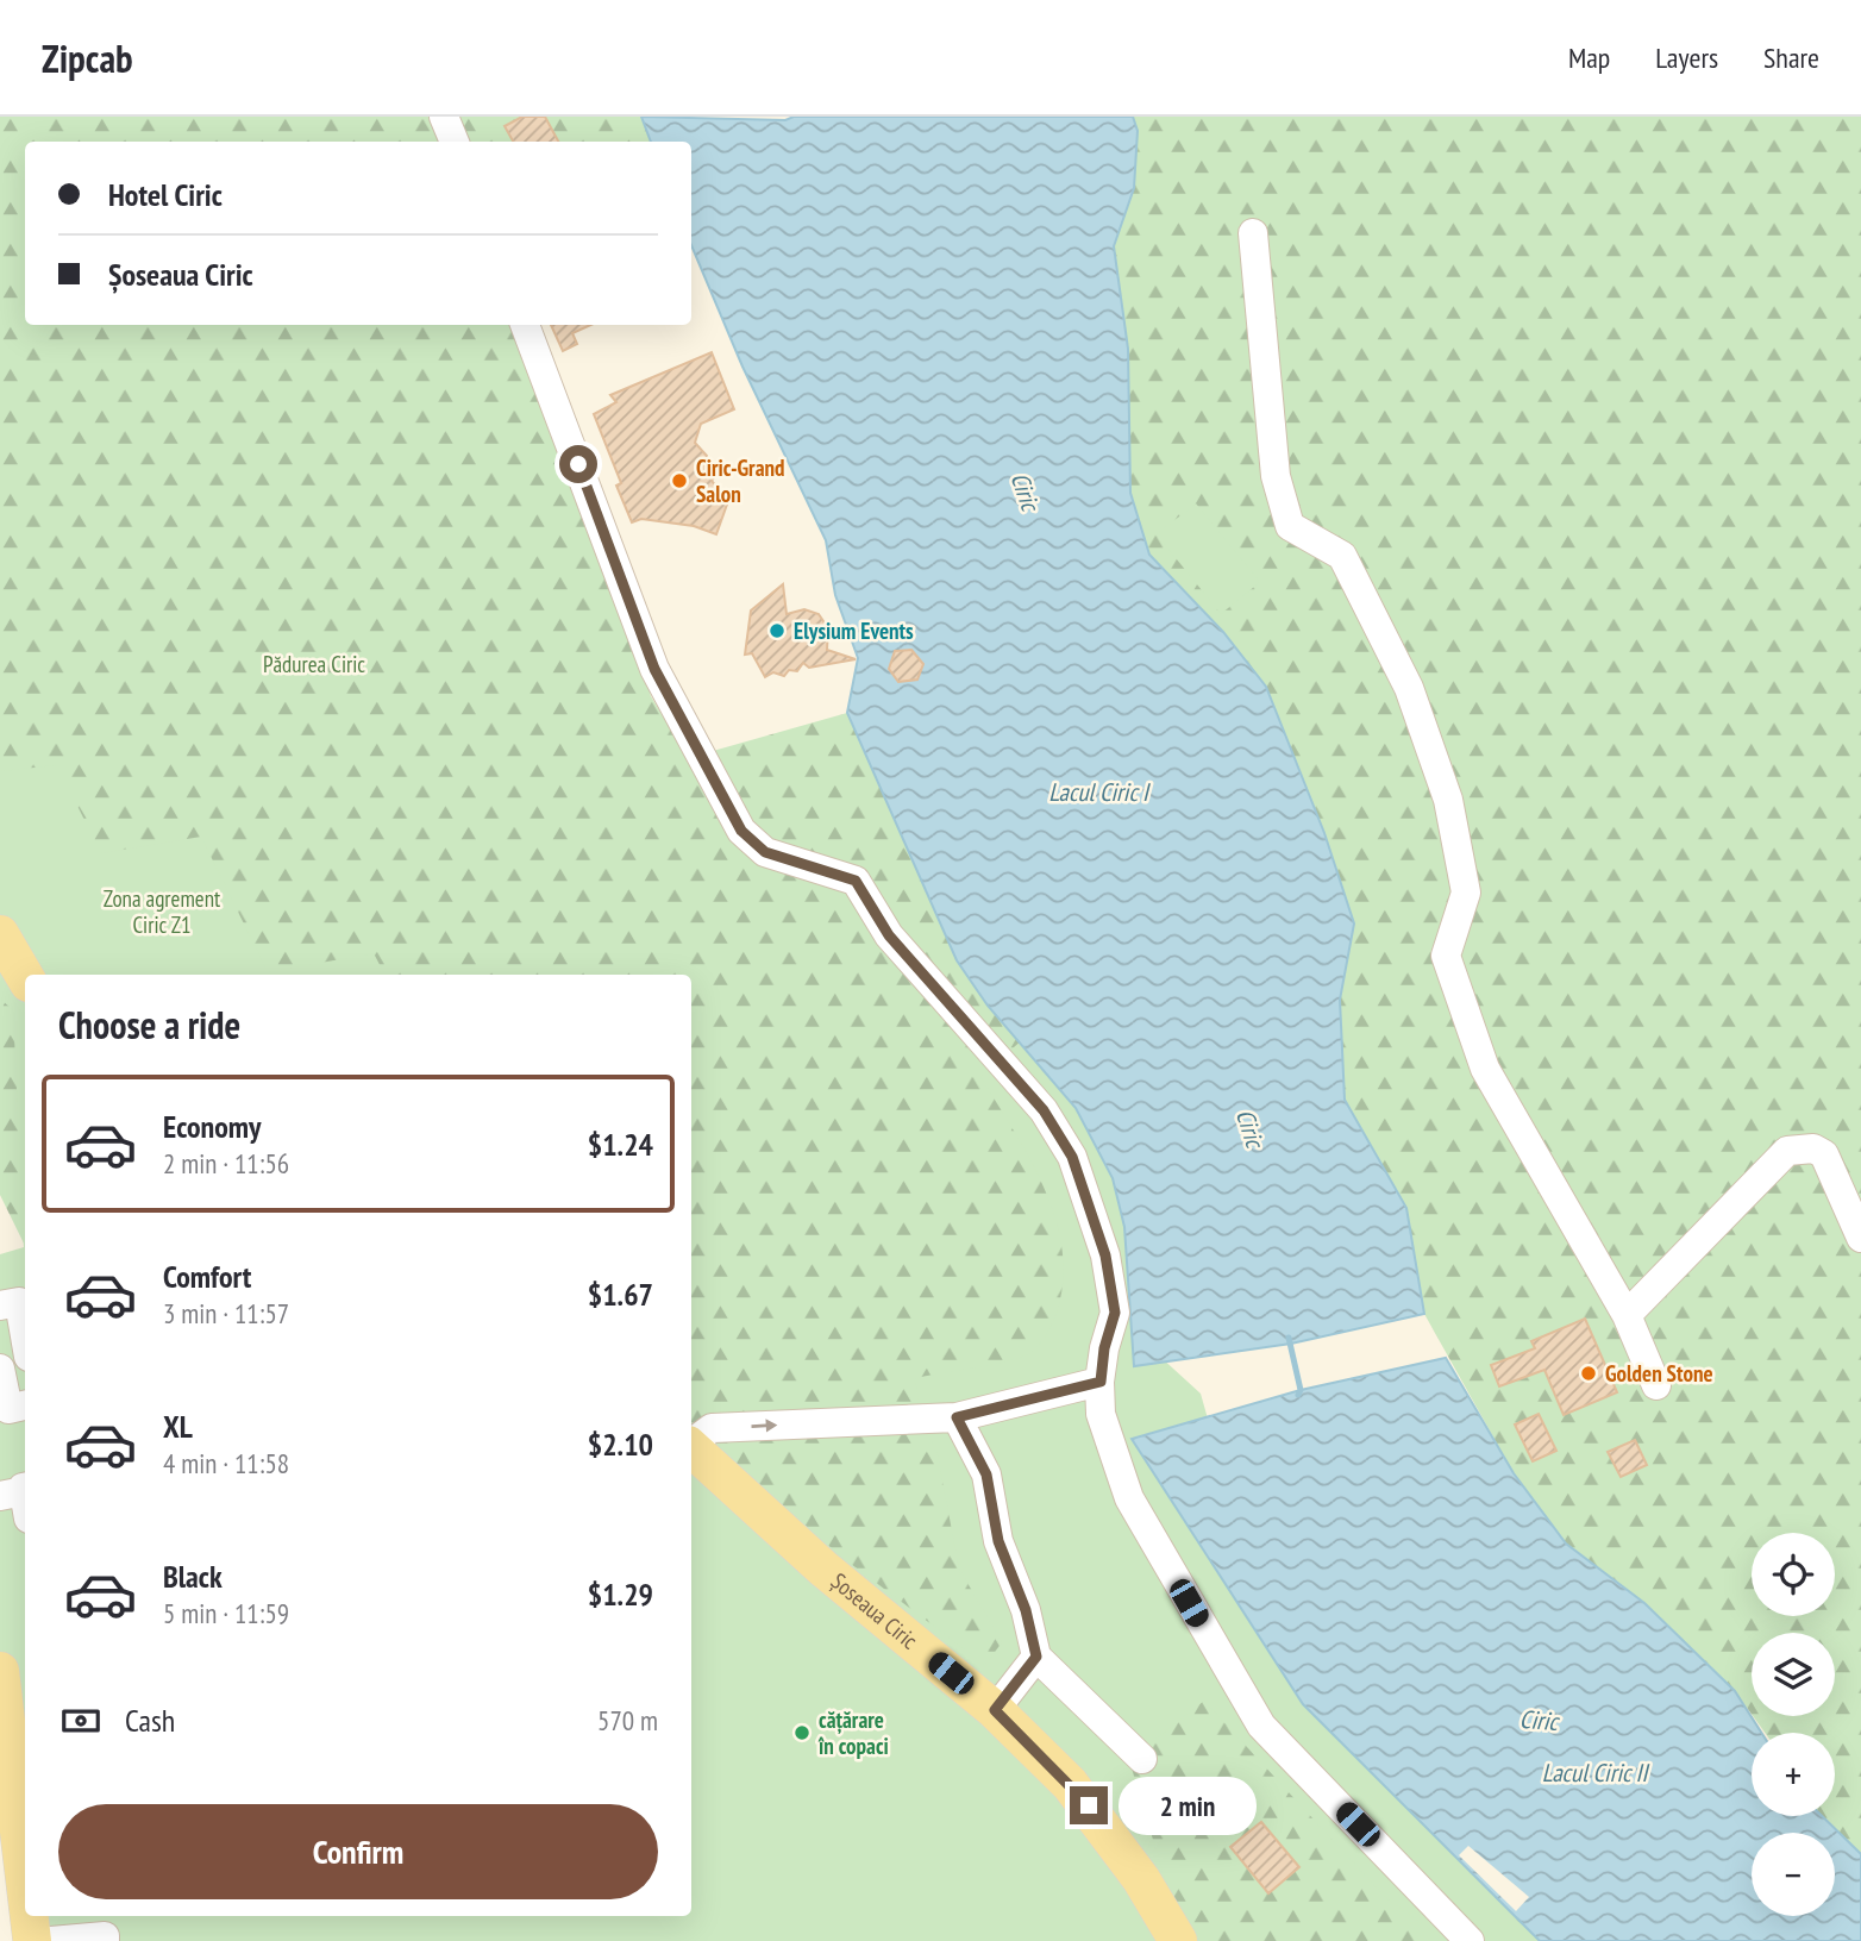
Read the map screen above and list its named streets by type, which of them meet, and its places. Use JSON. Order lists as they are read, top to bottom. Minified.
{"streets":{"main road":["Șoseaua Ciric"]},"water":["Ciric","Lacul Ciric I","Lacul Ciric II"],"parks":["Pădurea Ciric","Zona agrement Ciric Z1"],"places":["Ciric-Grand Salon","Elysium Events","Golden Stone","cățărare în copaci"],"page":{"header":"Zipcab","nav":["Map","Layers","Share"],"banner":["Hotel Ciric","Șoseaua Ciric"],"heading":"Choose a ride","list":[{"name":"Economy","note":"2 min · 11:56","value":"$1.24"},{"name":"Comfort","note":"3 min · 11:57","value":"$1.67"},{"name":"XL","note":"4 min · 11:58","value":"$2.10"},{"name":"Black","note":"5 min · 11:59","value":"$1.29"}],"map_buttons":["+","−"],"pay":["Cash","570 m"],"bubble":"2 min","buttons":"Confirm"}}
